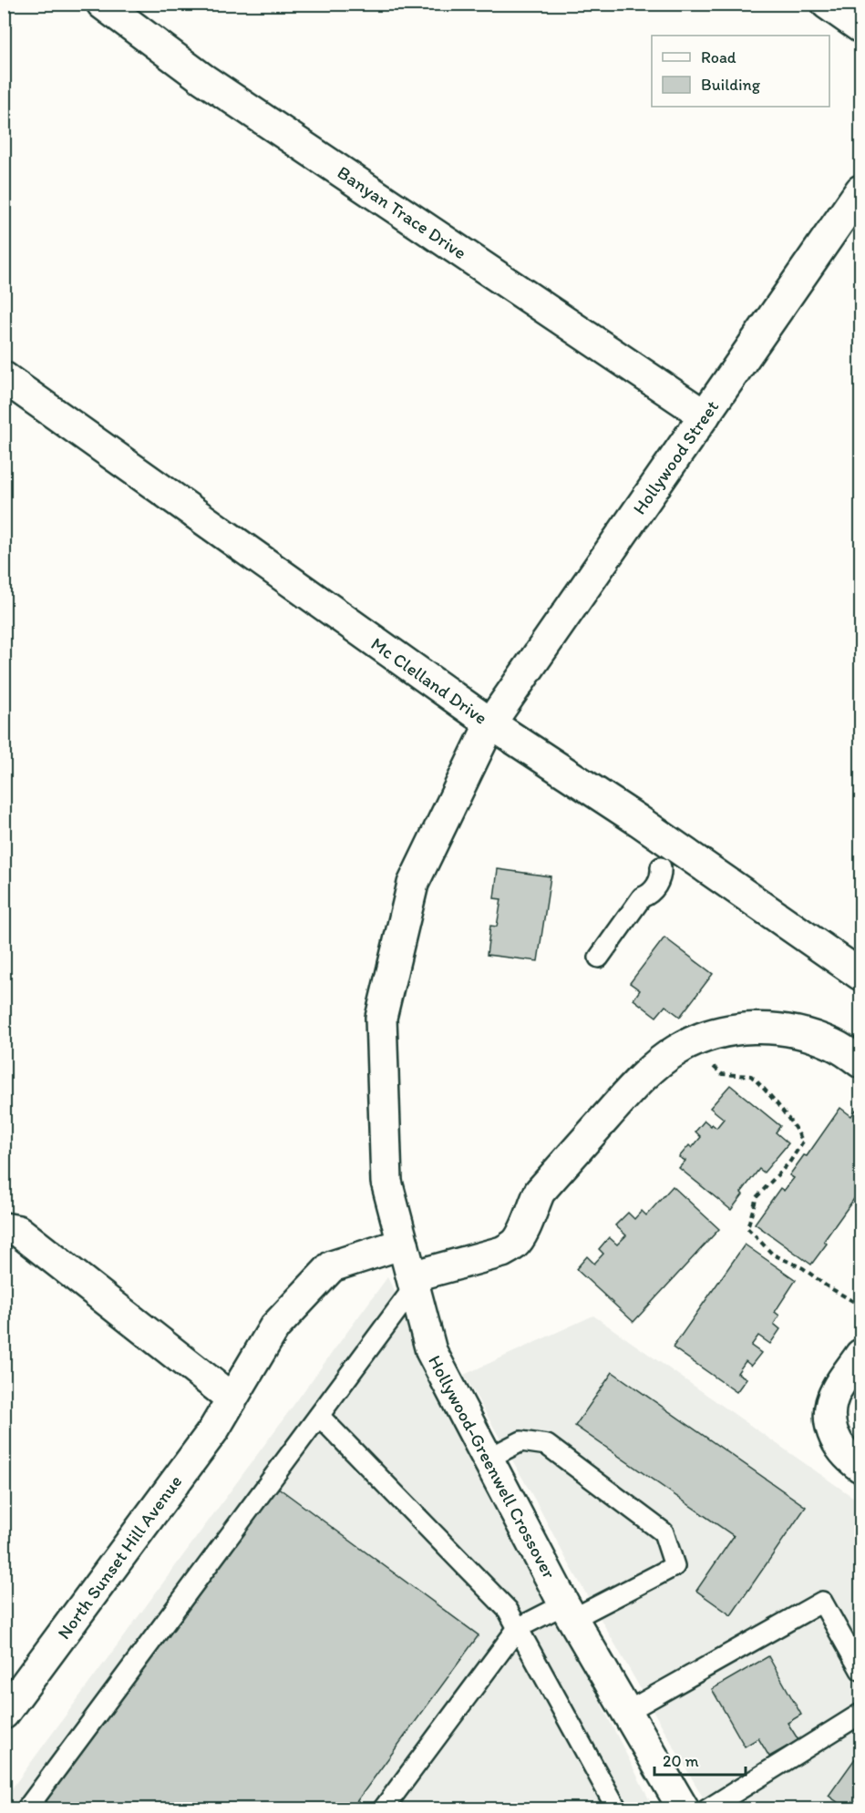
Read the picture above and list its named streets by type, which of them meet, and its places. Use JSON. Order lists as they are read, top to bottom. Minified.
{"streets":{"street":["Banyan Trace Drive","Hollywood Street","Mc Clelland Drive","Hollywood-Greenwell Crossover","North Sunset Hill Avenue"]},"crossings":[["Banyan Trace Drive","Hollywood Street"],["Hollywood Street","Mc Clelland Drive"],["Hollywood Street","Hollywood-Greenwell Crossover"],["Mc Clelland Drive","Hollywood-Greenwell Crossover"],["Hollywood-Greenwell Crossover","North Sunset Hill Avenue"]],"legend":["Road","Building"],"scale_bar":"20 m"}
